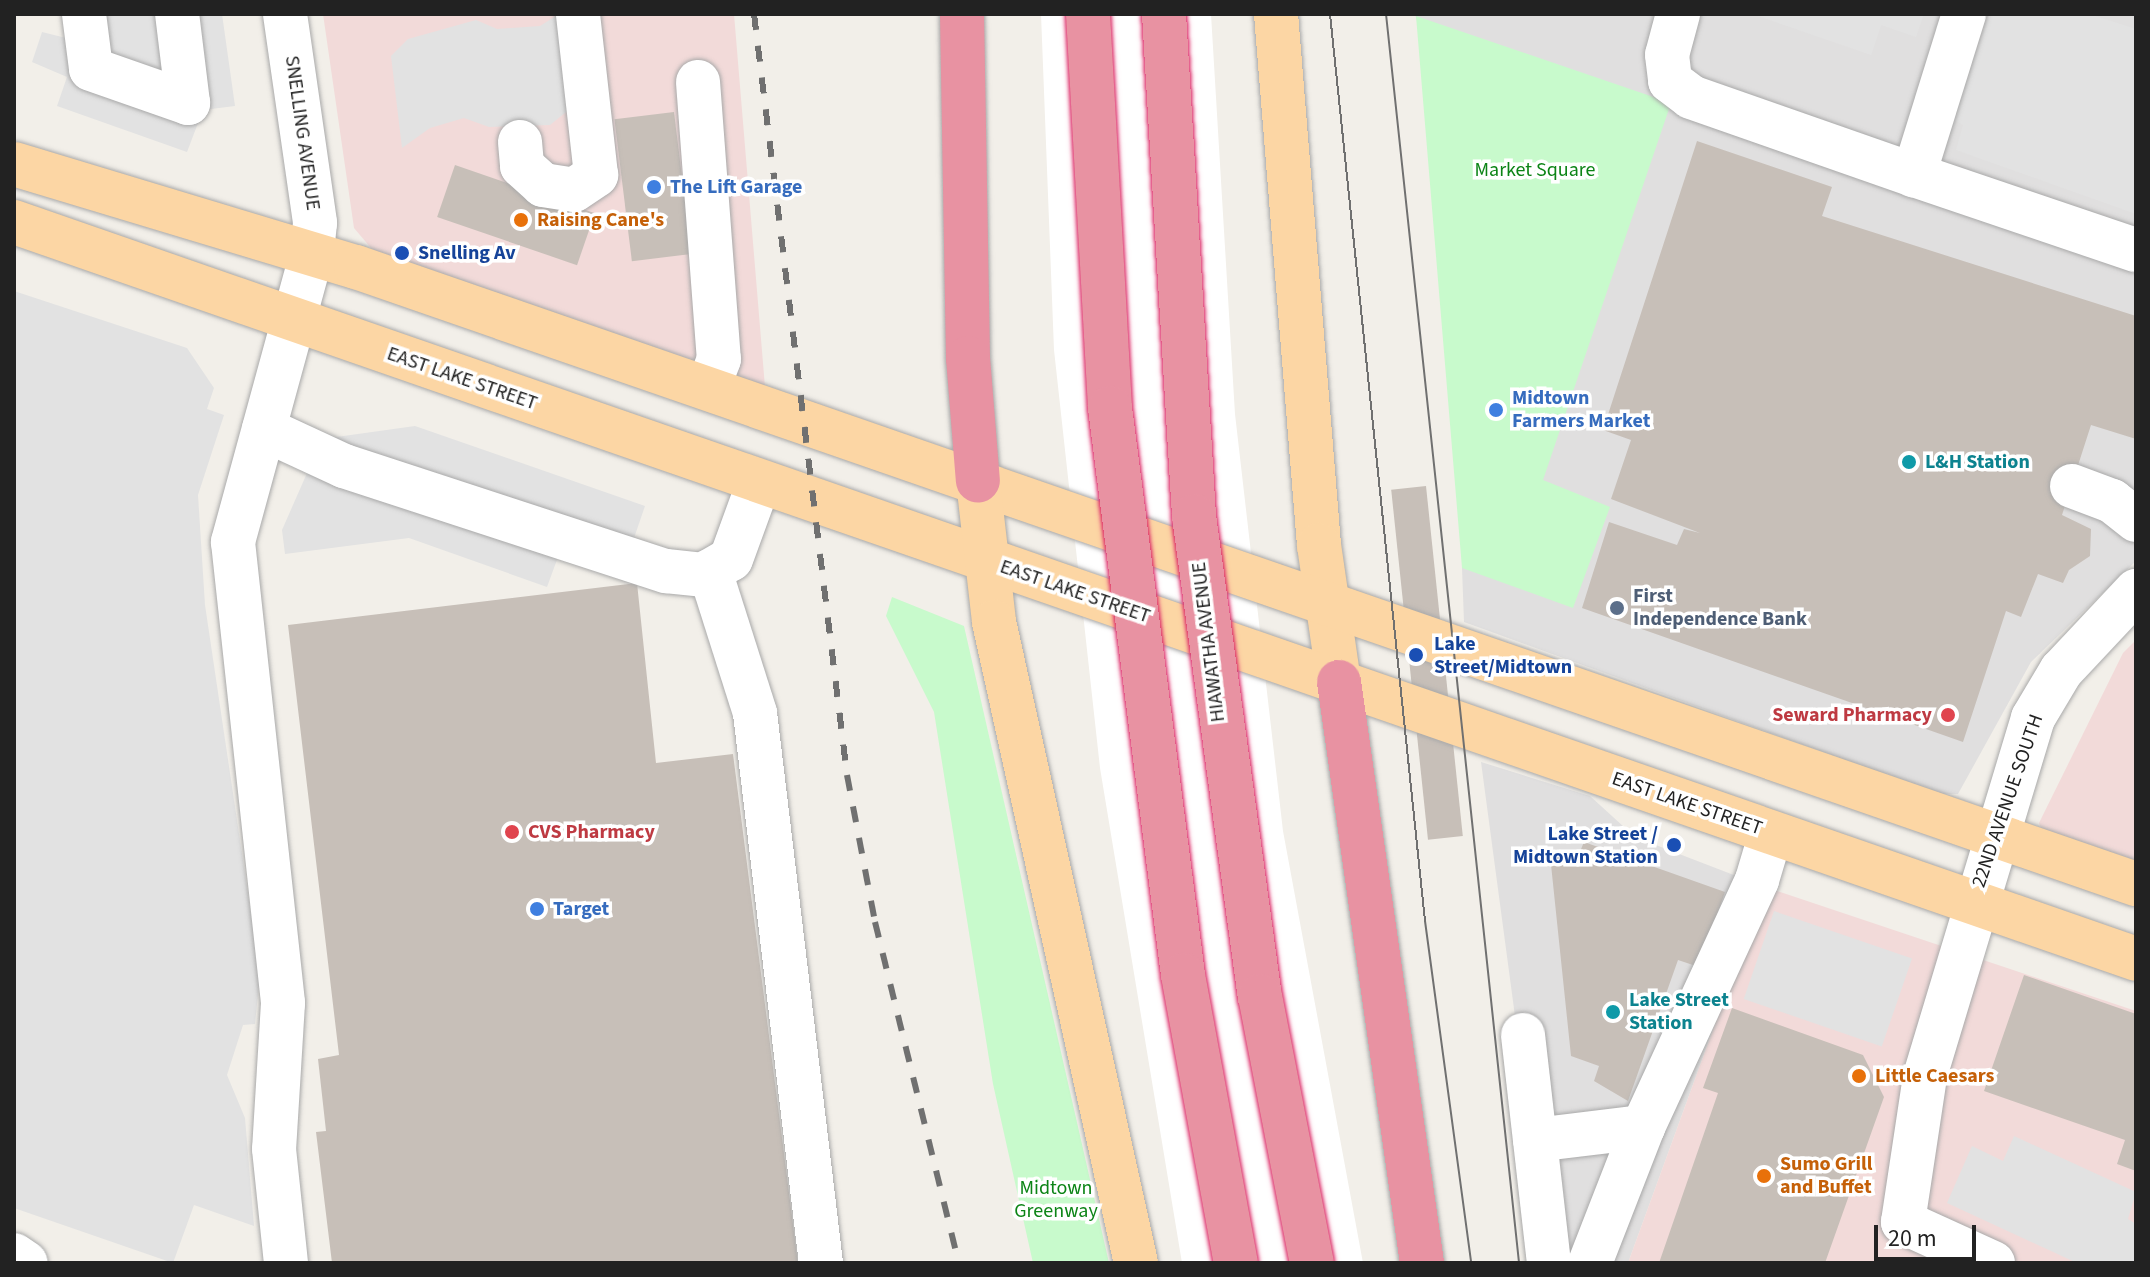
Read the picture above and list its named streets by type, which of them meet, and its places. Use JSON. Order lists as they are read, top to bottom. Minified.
{"streets":{"highway":["HIAWATHA AVENUE"],"main road":["EAST LAKE STREET"],"street":["SNELLING AVENUE","22ND AVENUE SOUTH"]},"crossings":[["SNELLING AVENUE","EAST LAKE STREET"],["EAST LAKE STREET","22ND AVENUE SOUTH"]],"parks":["Market Square","Midtown Greenway"],"places":["The Lift Garage","Raising Cane's","Snelling Av","Midtown Farmers Market","L&H Station","First Independence Bank","Lake Street/Midtown","Seward Pharmacy","CVS Pharmacy","Lake Street / Midtown Station","Target","Lake Street Station","Little Caesars","Sumo Grill and Buffet"],"scale_bar":"20 m"}
